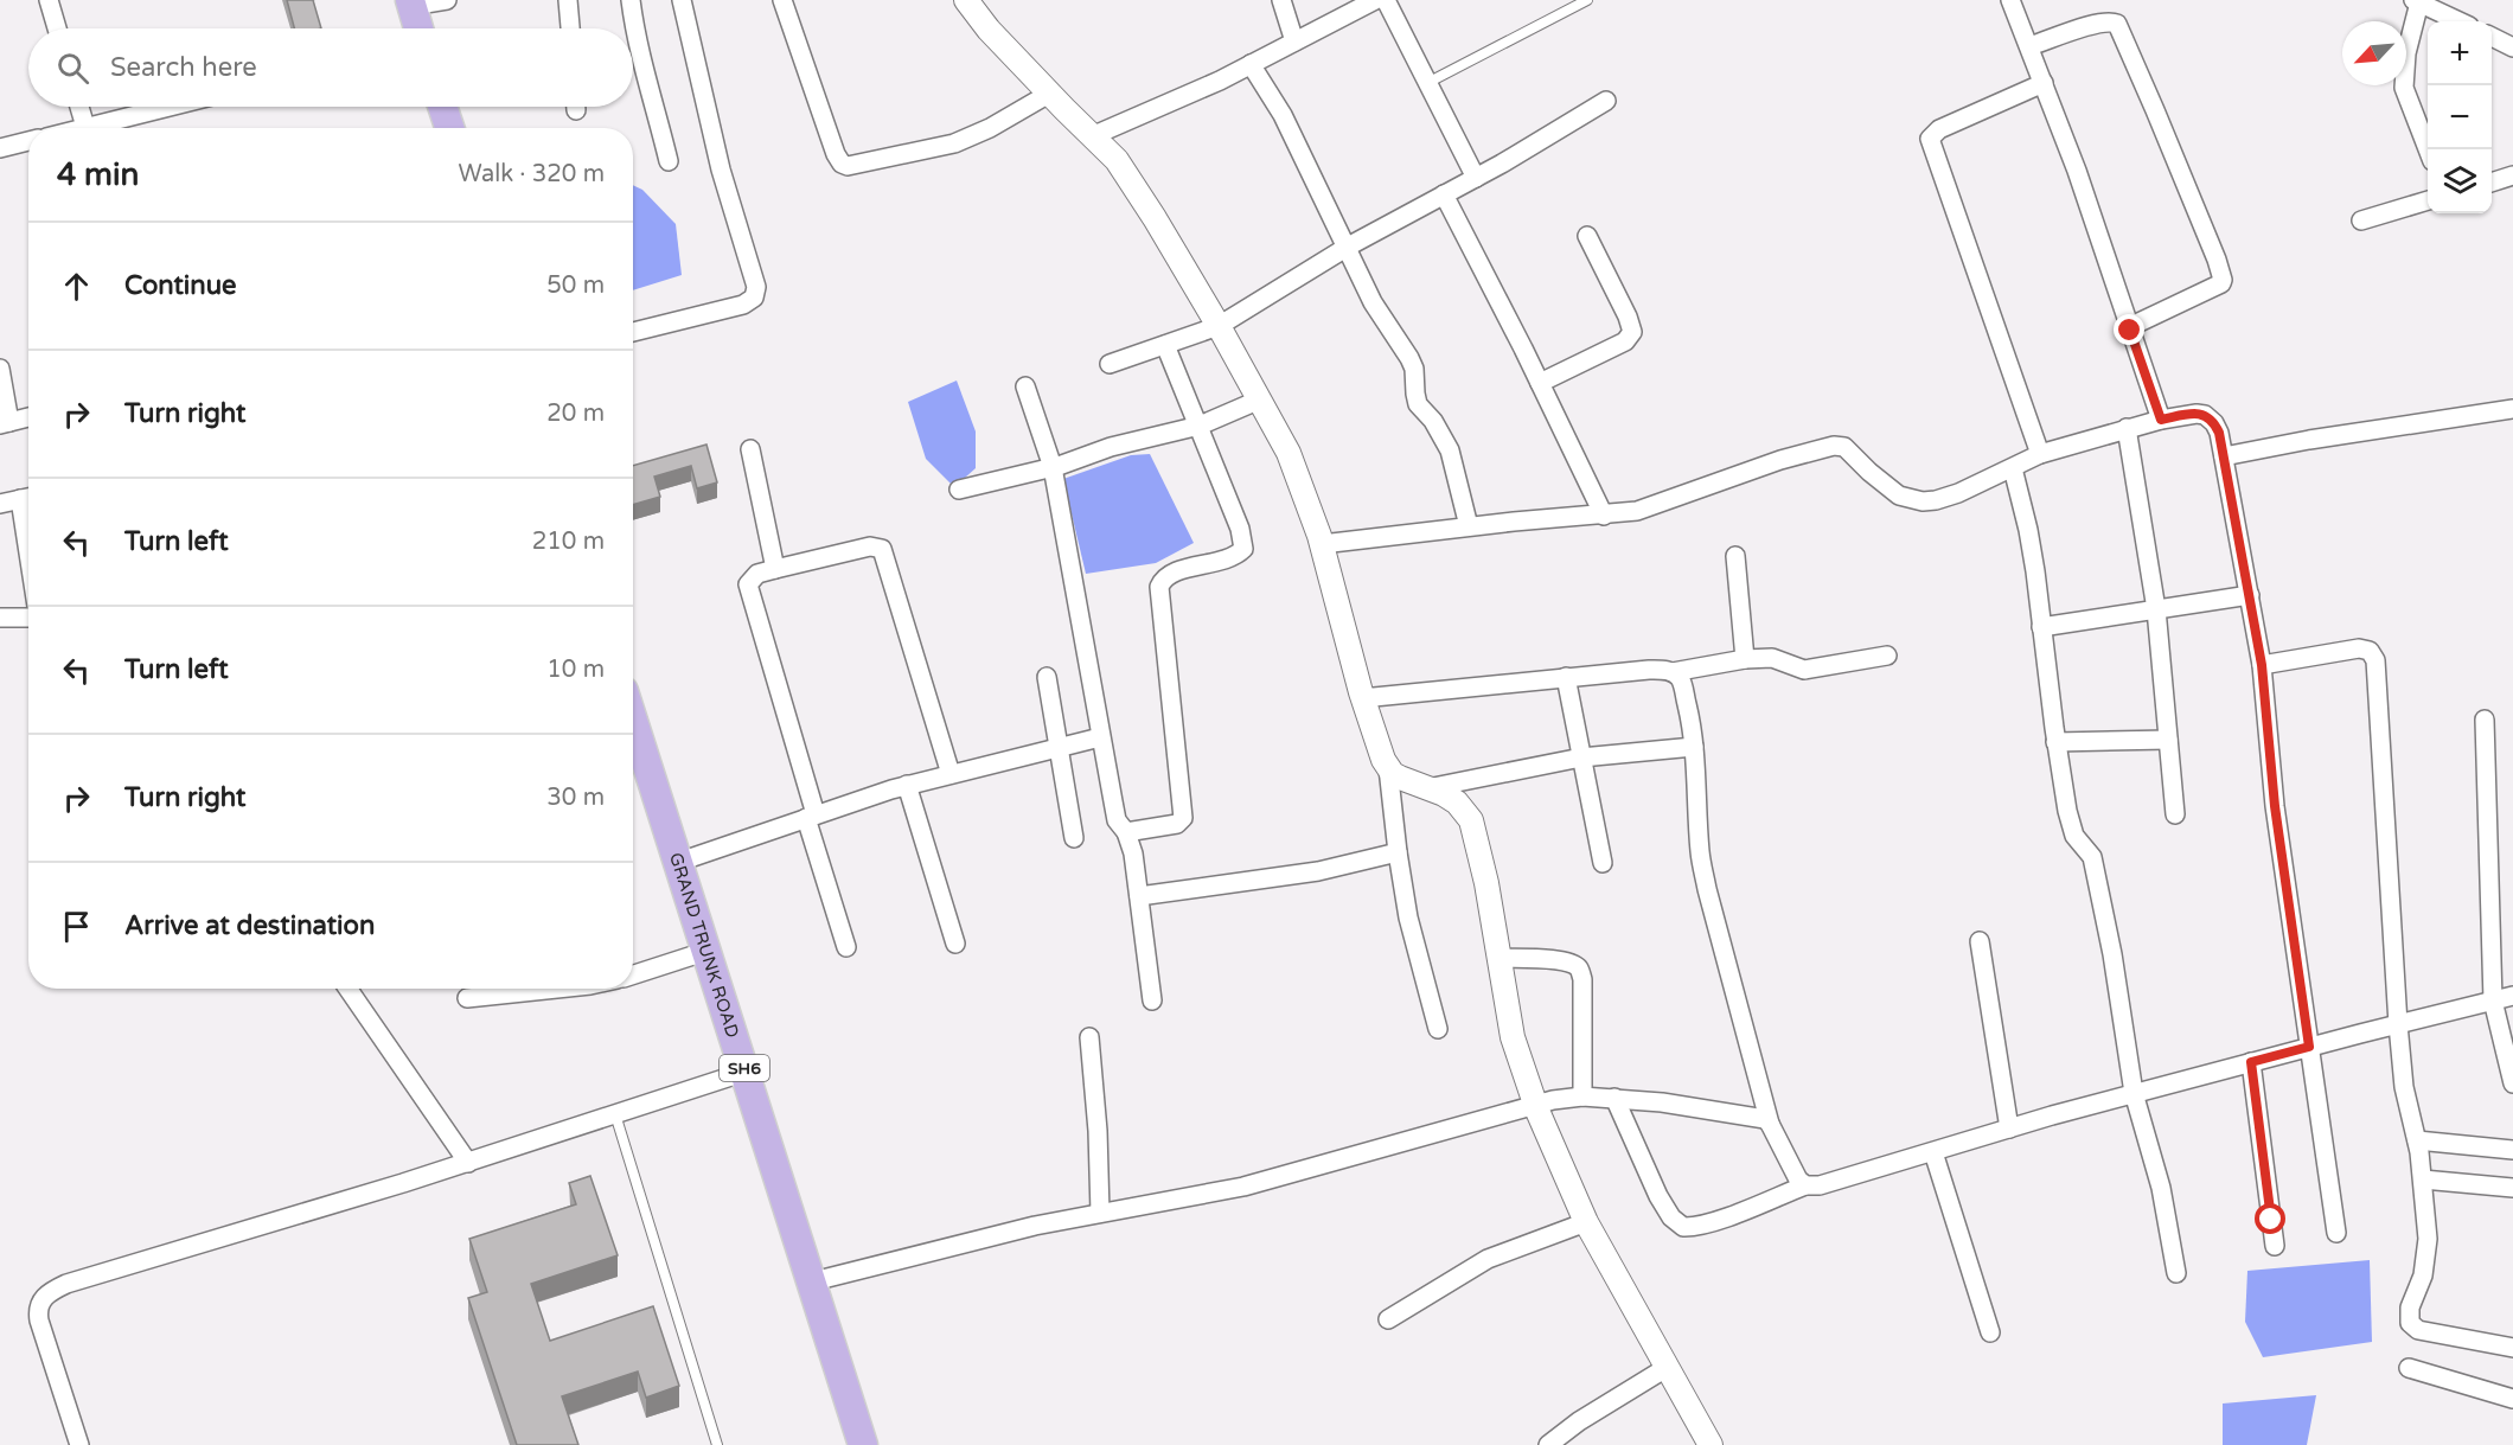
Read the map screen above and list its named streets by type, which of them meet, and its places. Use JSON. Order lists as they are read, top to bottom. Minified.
{"streets":{"main road":["GRAND TRUNK ROAD","SH6"]},"north":"bottom left","page":{"map_buttons":["+","−"],"search":"Search here","heading":["4 min","Walk · 320 m"],"list":[["Continue","50 m"],["Turn right","20 m"],["Turn left","210 m"],["Turn left","10 m"],["Turn right","30 m"],"Arrive at destination"]}}
